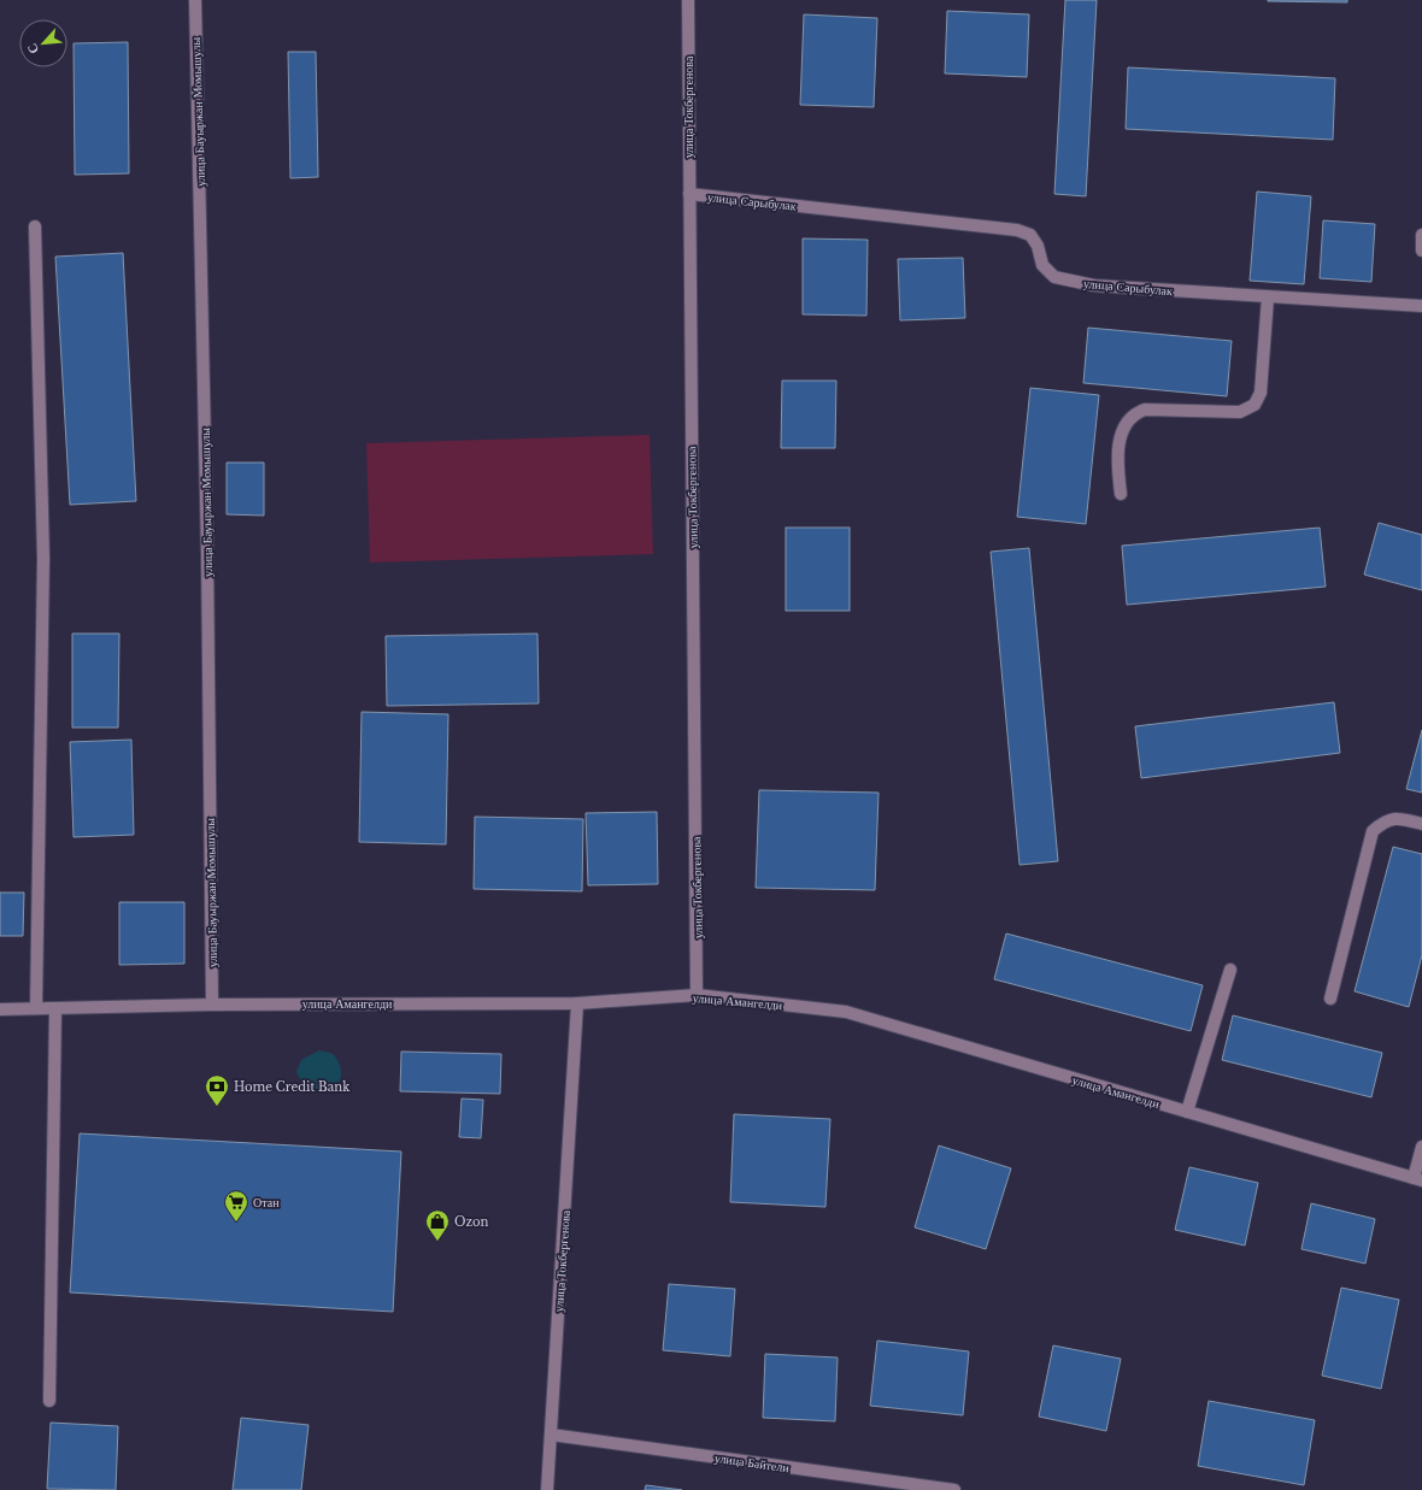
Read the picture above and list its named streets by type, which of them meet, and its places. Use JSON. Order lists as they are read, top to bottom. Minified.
{"streets":{"street":["улица Токбергенова","улица Бауыржан Момышулы","улица Сарыбулак","улица Амангелди","улица Байтели"]},"crossings":[["улица Токбергенова","улица Сарыбулак"],["улица Токбергенова","улица Амангелди"],["улица Токбергенова","улица Байтели"],["улица Бауыржан Момышулы","улица Амангелди"]],"places":{"bank":["Home Credit Bank"],"supermarket":["Отан"],"shop":["Ozon"]},"north":"bottom left"}
